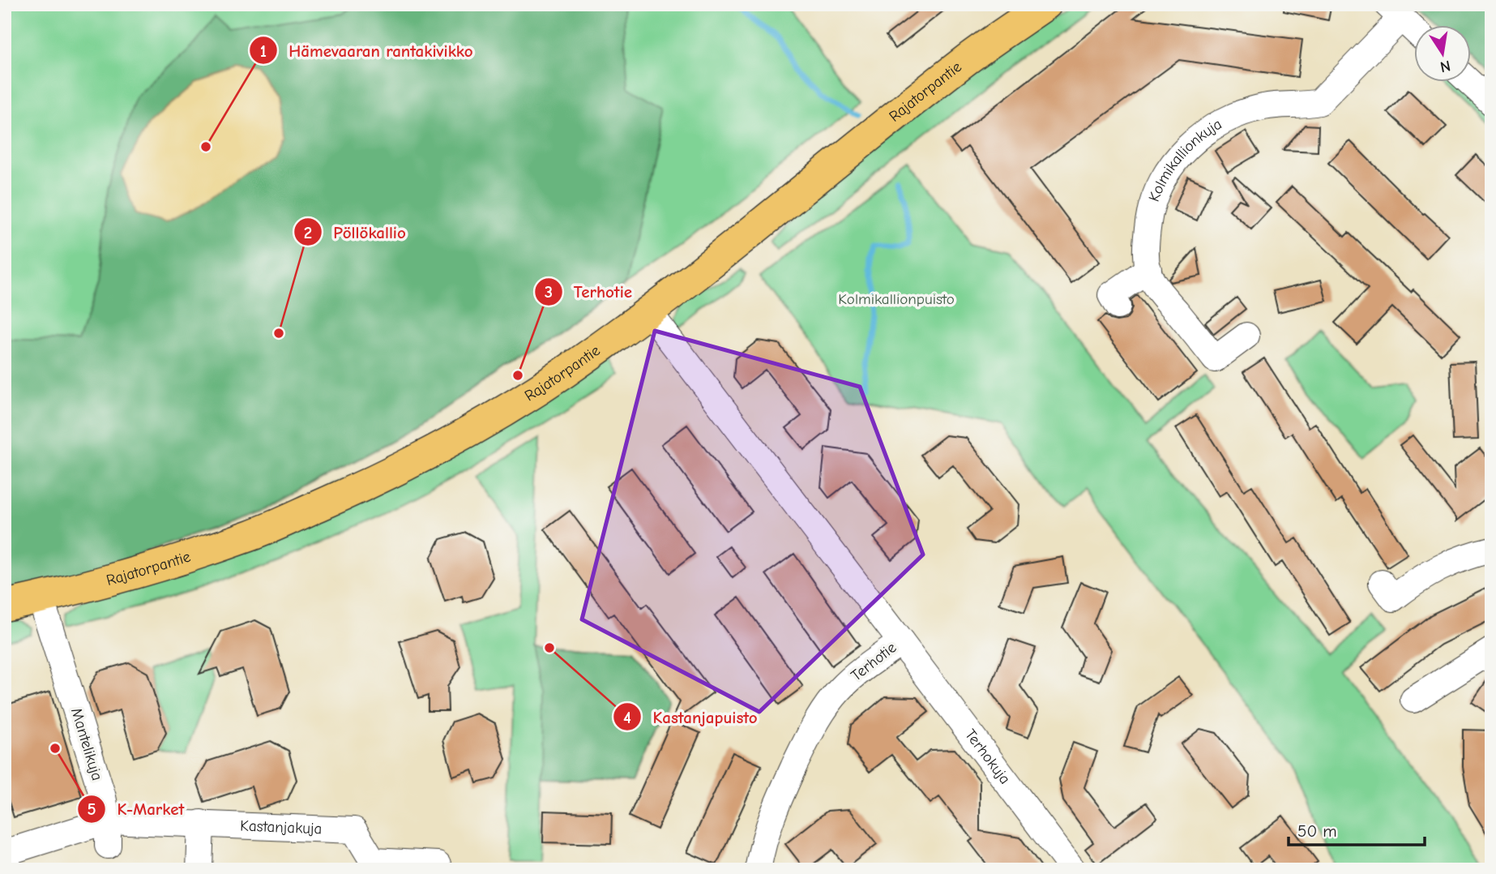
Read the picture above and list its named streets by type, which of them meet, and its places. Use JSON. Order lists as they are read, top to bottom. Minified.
{"streets":{"main road":["Rajatorpantie"],"street":["Kolmikallionkuja","Terhotie","Mantelikuja","Terhokuja","Kastanjakuja"]},"crossings":[["Rajatorpantie","Terhotie"],["Rajatorpantie","Mantelikuja"],["Terhotie","Terhokuja"],["Mantelikuja","Kastanjakuja"]],"parks":["Kolmikallionpuisto"],"places":["Hämevaaran rantakivikko","Pöllökallio","Terhotie","Kastanjapuisto","K-Market"],"scale_bar":"50 m","north":"bottom"}
